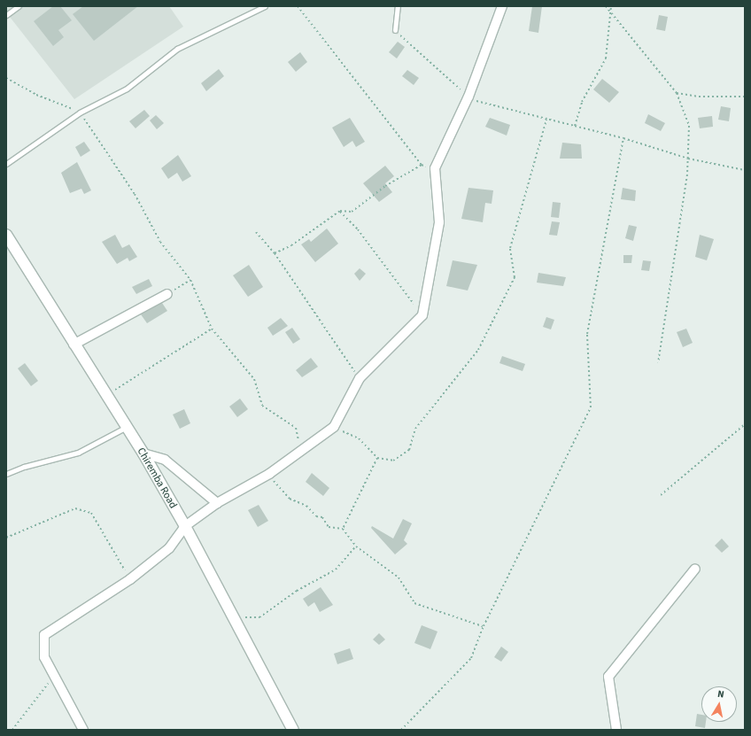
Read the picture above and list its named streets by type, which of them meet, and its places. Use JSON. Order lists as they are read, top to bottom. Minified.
{"streets":{"main road":["Chiremba Road"]},"north":"top"}
